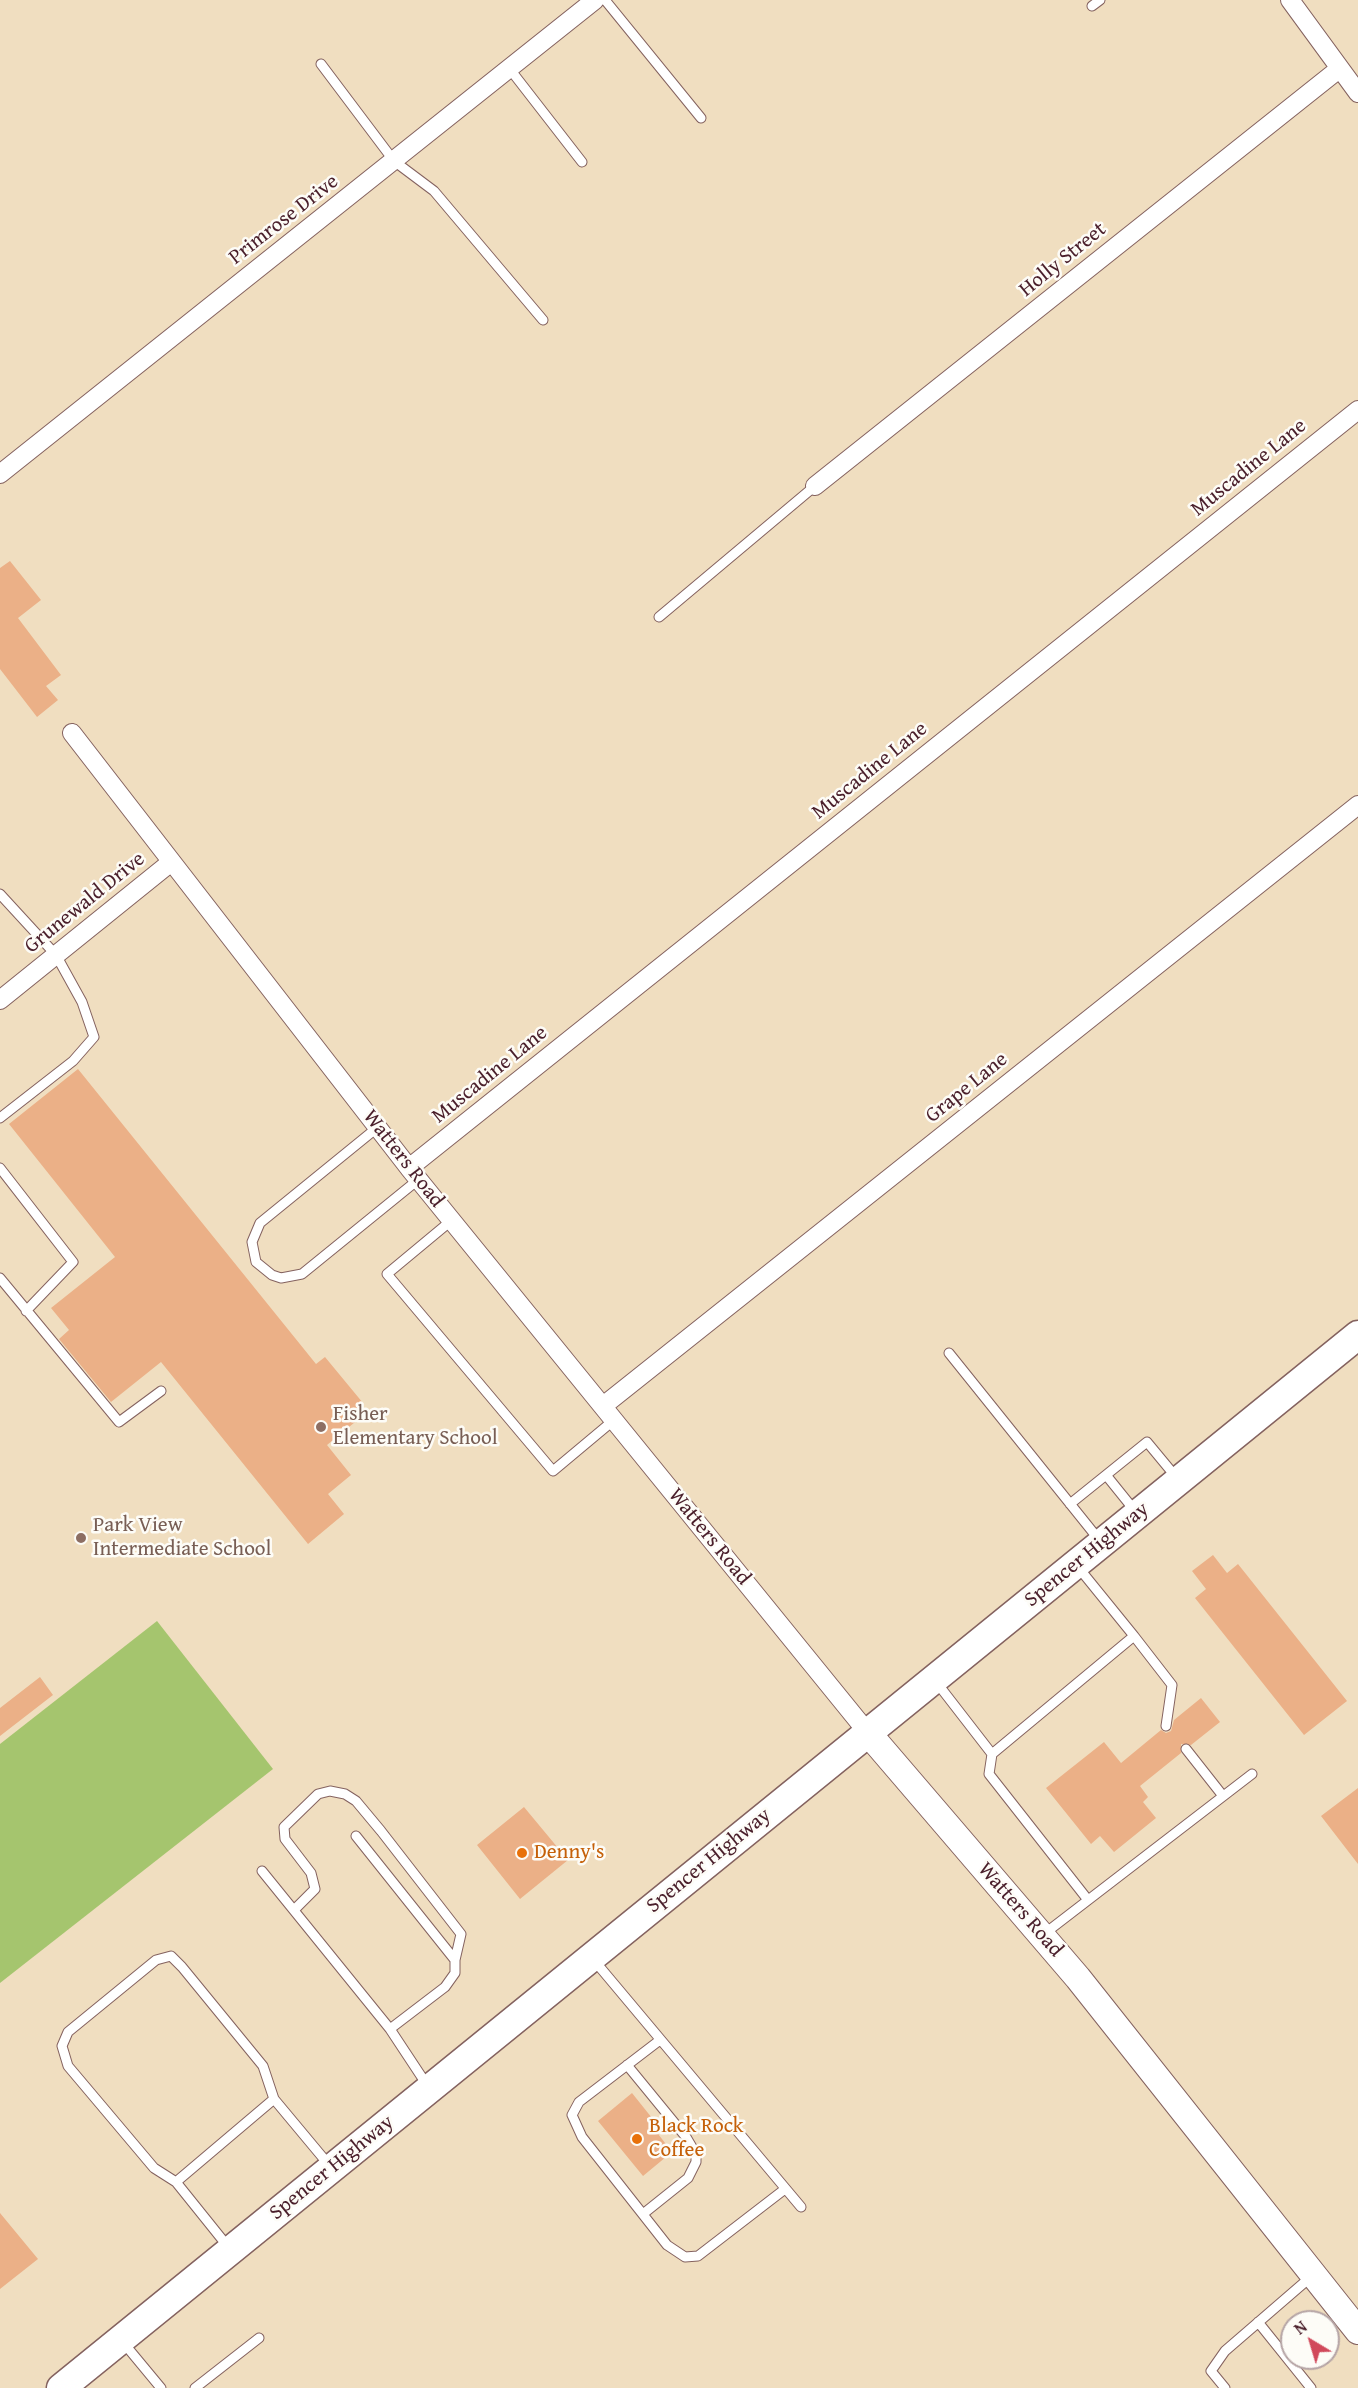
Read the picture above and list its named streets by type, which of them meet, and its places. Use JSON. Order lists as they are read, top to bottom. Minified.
{"streets":{"main road":["Spencer Highway"],"street":["Primrose Drive","Holly Street","Muscadine Lane","Grunewald Drive","Grape Lane","Watters Road"]},"crossings":[["Muscadine Lane","Watters Road"],["Grunewald Drive","Watters Road"],["Grape Lane","Watters Road"],["Watters Road","Spencer Highway"]],"places":["Fisher Elementary School","Park View Intermediate School","Denny's","Black Rock Coffee"],"north":"top left"}
